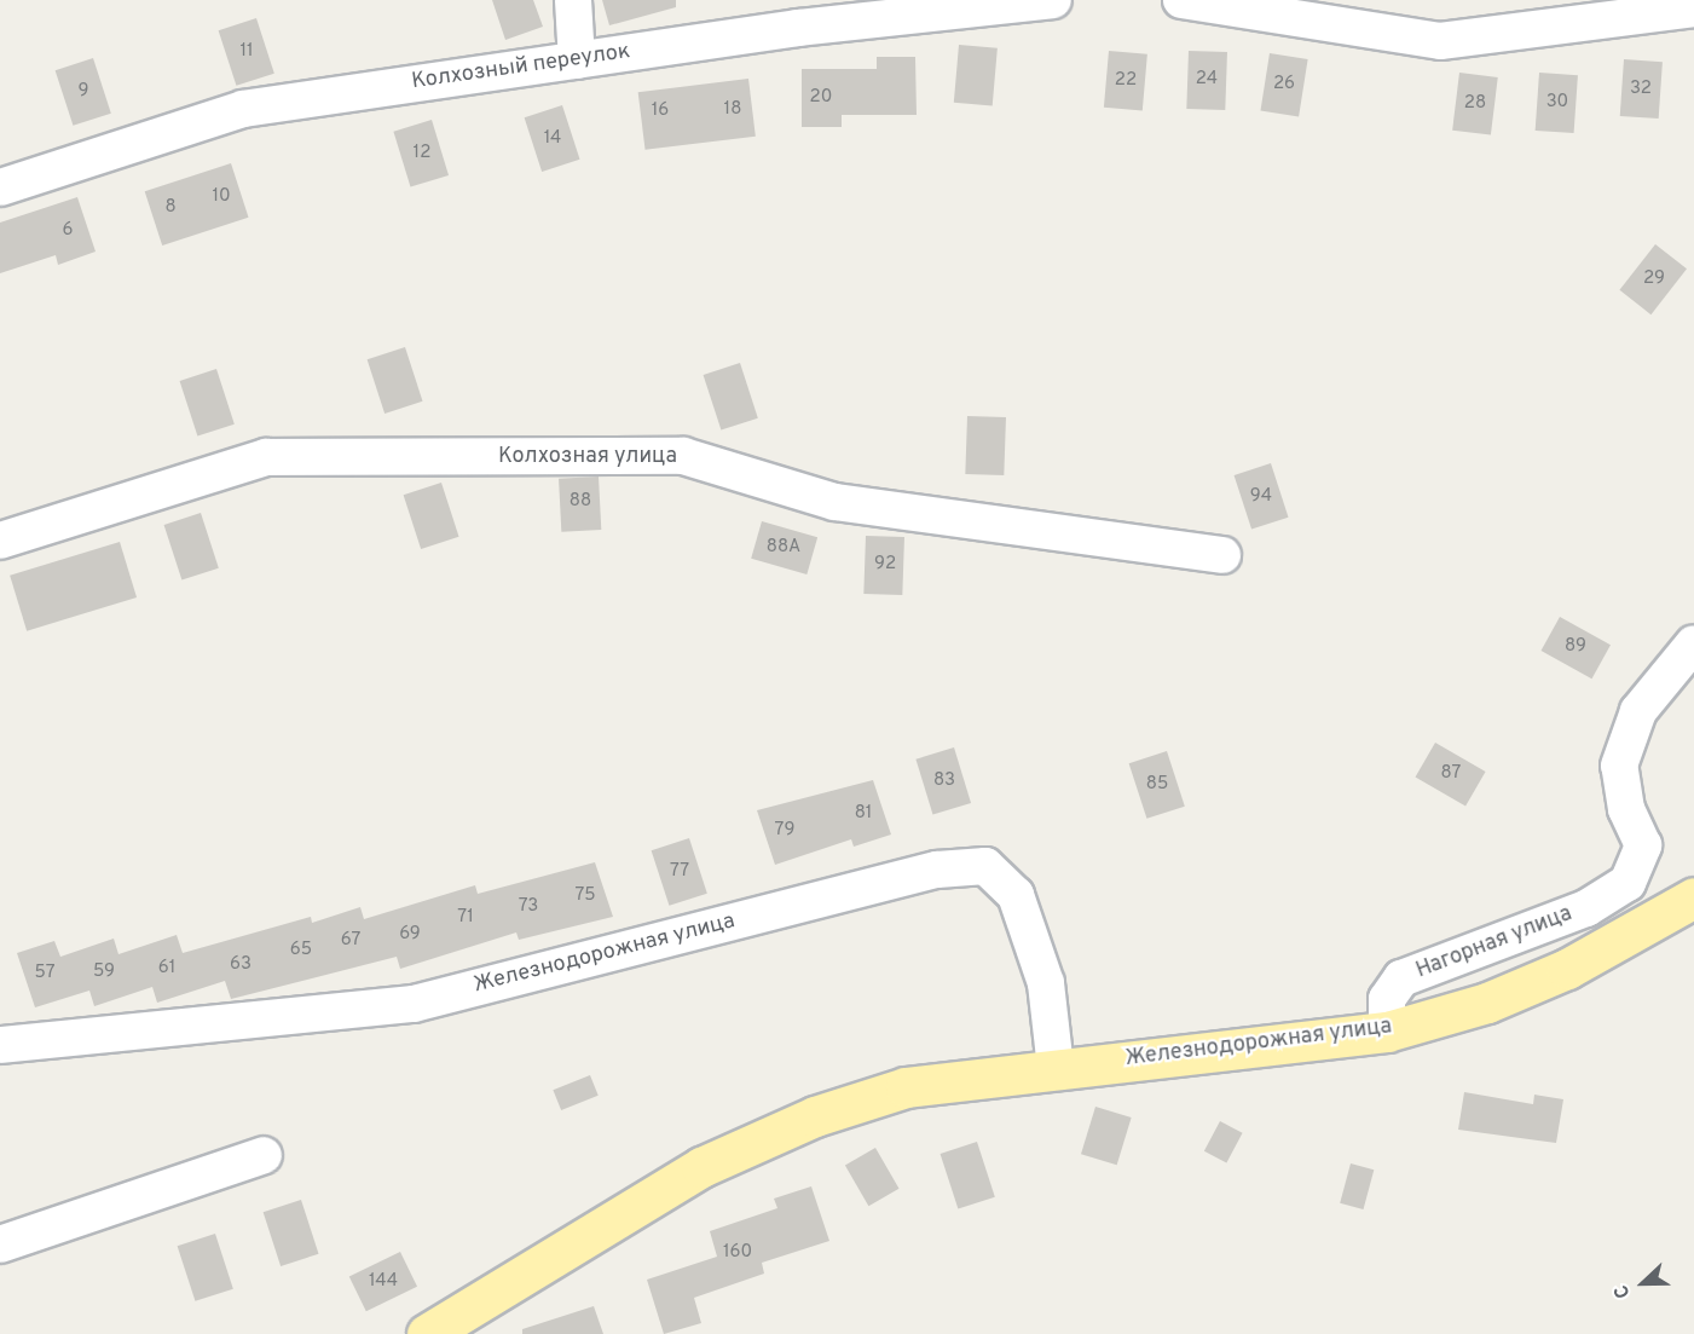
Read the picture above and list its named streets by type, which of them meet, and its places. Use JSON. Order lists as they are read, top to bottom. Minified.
{"streets":{"main road":["Железнодорожная улица"],"street":["Колхозный переулок","Колхозная улица","Нагорная улица"]},"crossings":[["Нагорная улица","Железнодорожная улица"]],"house_numbers":["11","24","22","26","32","9","20","30","28","18","16","14","12","10","8","6","29","94","88","88А","92","89","87","83","85","81","79","77","75","73","71","69","67","65","63","61","59","57","160","144"],"north":"left"}
